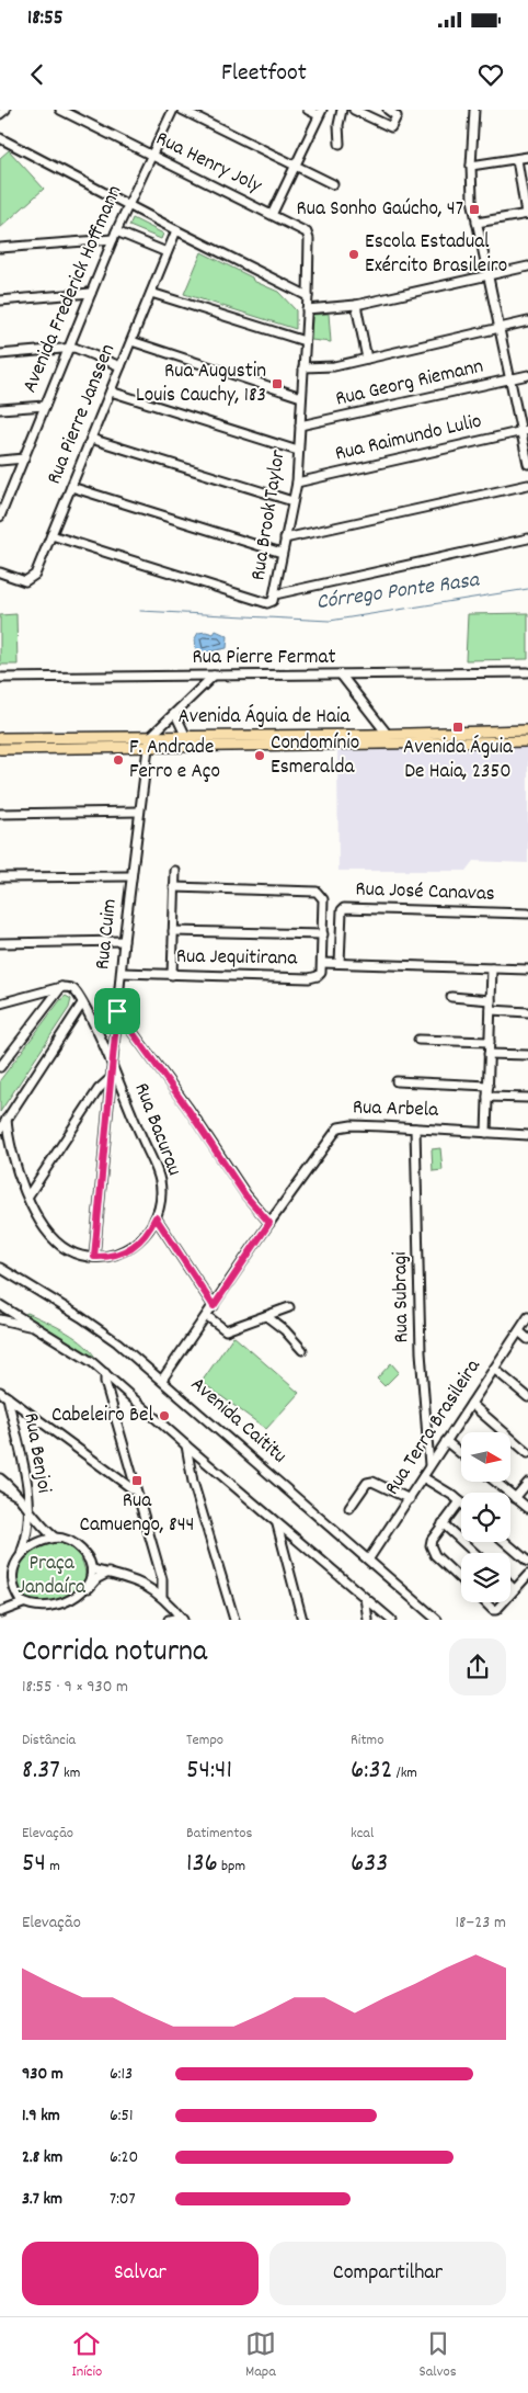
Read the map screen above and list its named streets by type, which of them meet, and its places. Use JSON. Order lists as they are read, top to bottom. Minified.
{"streets":{"main road":["Avenida Águia de Haia"],"street":["Rua Henry Joly","Avenida Frederick Hoffmann","Rua Georg Riemann","Rua Pierre Janssen","Rua Raimundo Lulio","Rua Brook Taylor","Rua Pierre Fermat","Rua José Canavas","Rua Cuim","Rua Jequitirana","Rua Arbela","Rua Bacurau","Rua Subragi","Avenida Caititu","Rua Terra Brasileira","Rua Benjoi"]},"crossings":[["Rua Henry Joly","Avenida Frederick Hoffmann"],["Rua Henry Joly","Rua Brook Taylor"],["Rua Georg Riemann","Rua Brook Taylor"],["Rua Pierre Janssen","Rua Brook Taylor"],["Rua Raimundo Lulio","Rua Brook Taylor"],["Avenida Águia de Haia","Rua Cuim"],["Rua Cuim","Rua Jequitirana"],["Rua Cuim","Rua Bacurau"],["Rua Arbela","Rua Subragi"],["Rua Arbela","Avenida Caititu"],["Rua Subragi","Rua Terra Brasileira"],["Avenida Caititu","Rua Terra Brasileira"]],"water":["Córrego Ponte Rasa"],"parks":["Praça Jandaíra"],"places":{"transit":["Rua Sonho Gaúcho, 47","Rua Augustin Louis Cauchy, 183","Avenida Águia De Haia, 2350","Rua Camuengo, 844"],"other":["Escola Estadual Exército Brasileiro","Condomínio Esmeralda","F. Andrade Ferro e Aço","Cabeleiro Bel"]},"north":"right","page":{"status":"18:55","header":"Fleetfoot","heading":["Corrida noturna","18:55 · 9 × 930 m"],"stats":[["Distância","8.37 km"],["Tempo","54:41"],["Ritmo","6:32 /km"],["Elevação","54 m"],["Batimentos","136 bpm"],["kcal","633"]],"chart":["Elevação","18–23 m"],"list":[{"name":"930 m","note":"6:13"},{"name":"1.9 km","note":"6:51"},{"name":"2.8 km","note":"6:20"},{"name":"3.7 km","note":"7:07"}],"buttons":["Salvar","Compartilhar"],"tabs":["Início","Mapa","Salvos"]}}
